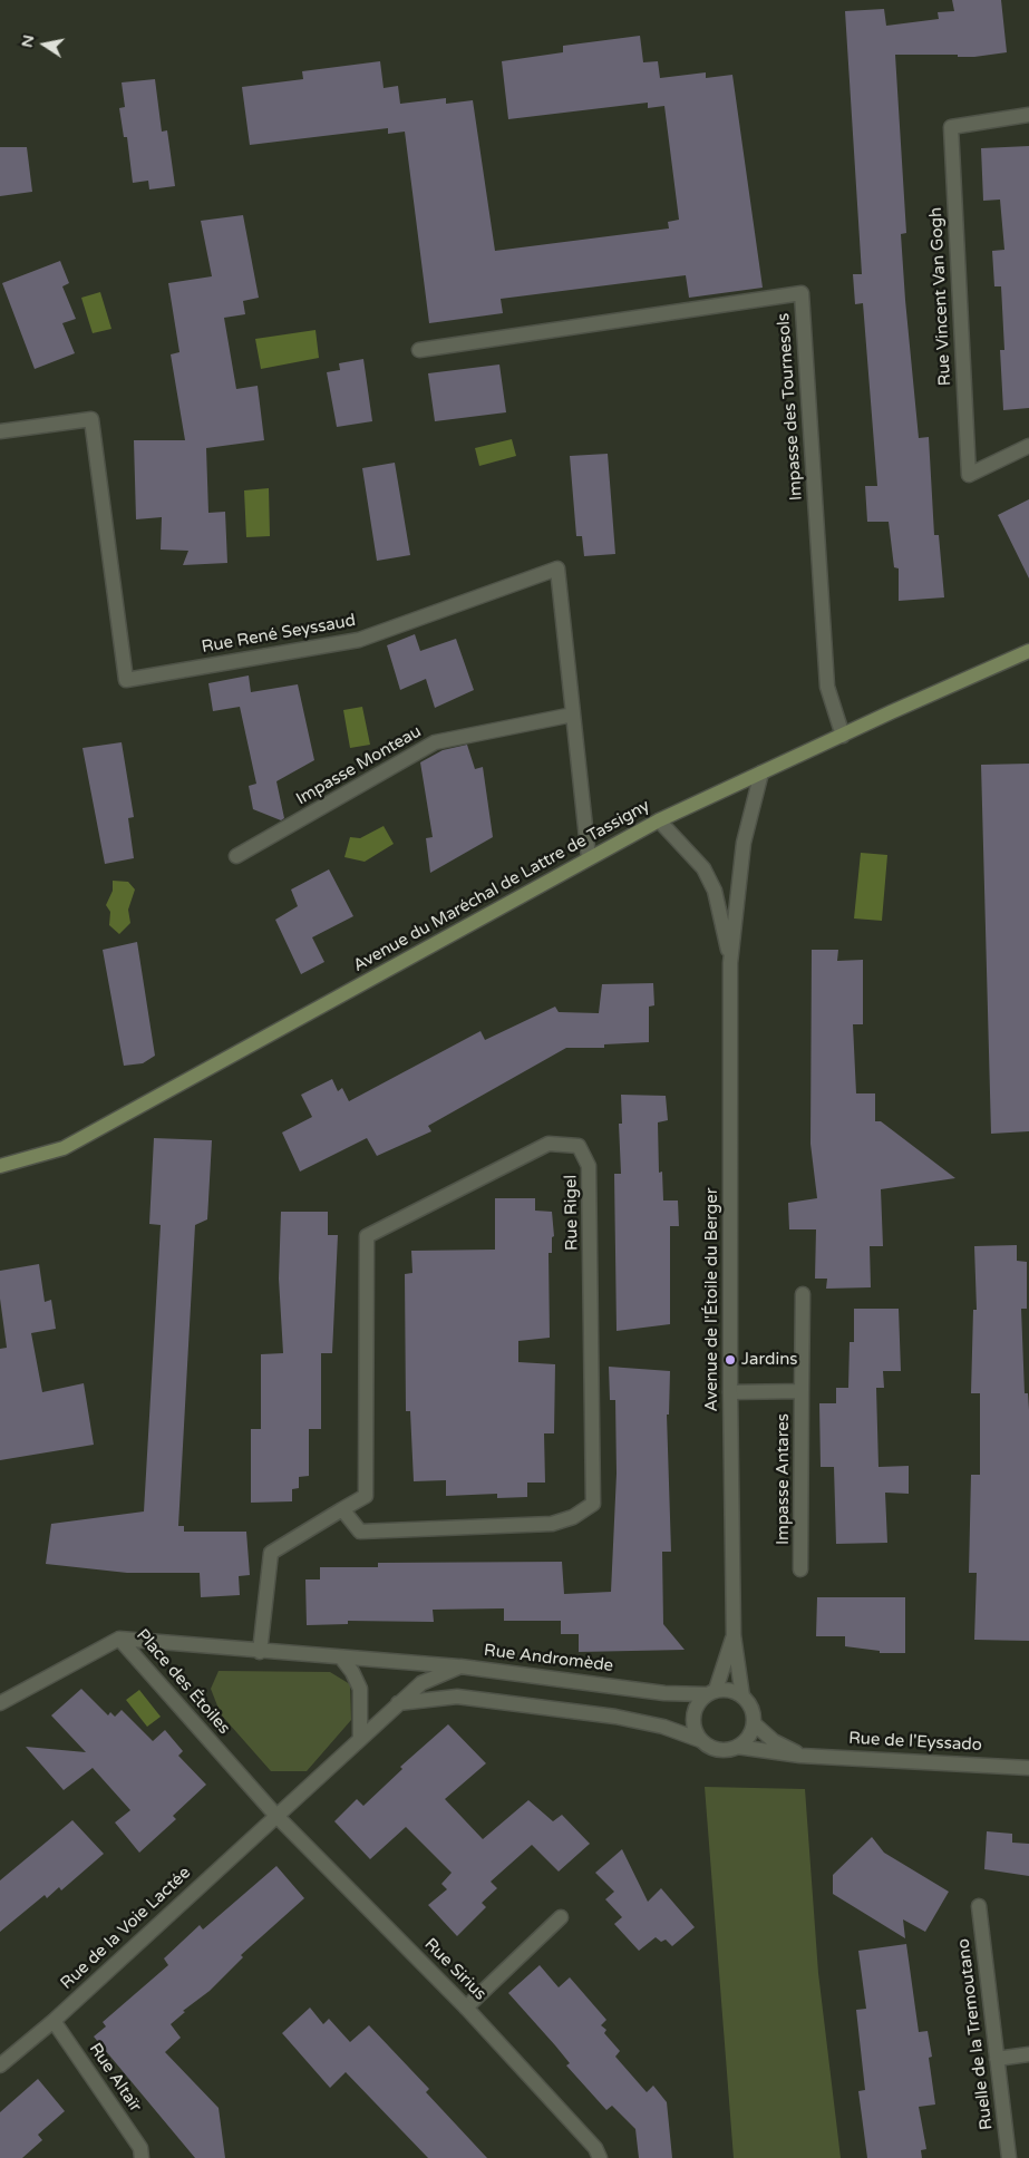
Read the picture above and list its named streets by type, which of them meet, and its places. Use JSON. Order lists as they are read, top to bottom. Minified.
{"streets":{"main road":["Avenue du Maréchal de Lattre de Tassigny"],"street":["Rue Vincent Van Gogh","Impasse des Tournesols","Rue René Seyssaud","Impasse Monteau","Rue Rigel","Avenue de l'Étoile du Berger","Impasse Antares","Rue Andromède","Place des Étoiles","Rue de l'Eyssado","Rue de la Voie Lactée","Rue Sirius","Ruelle de la Tremoutano","Rue Altaïr"]},"crossings":[["Impasse des Tournesols","Avenue du Maréchal de Lattre de Tassigny"],["Rue René Seyssaud","Impasse Monteau"],["Rue René Seyssaud","Avenue du Maréchal de Lattre de Tassigny"],["Avenue du Maréchal de Lattre de Tassigny","Avenue de l'Étoile du Berger"],["Rue Rigel","Place des Étoiles"],["Avenue de l'Étoile du Berger","Impasse Antares"],["Avenue de l'Étoile du Berger","Rue Andromède"],["Avenue de l'Étoile du Berger","Rue de l'Eyssado"],["Rue Andromède","Place des Étoiles"],["Rue Andromède","Rue de l'Eyssado"],["Rue Andromède","Rue de la Voie Lactée"],["Rue Andromède","Rue Sirius"],["Place des Étoiles","Rue de la Voie Lactée"],["Place des Étoiles","Rue Sirius"],["Rue de la Voie Lactée","Rue Sirius"],["Rue de la Voie Lactée","Rue Altaïr"]],"places":["Jardins"],"north":"left"}
